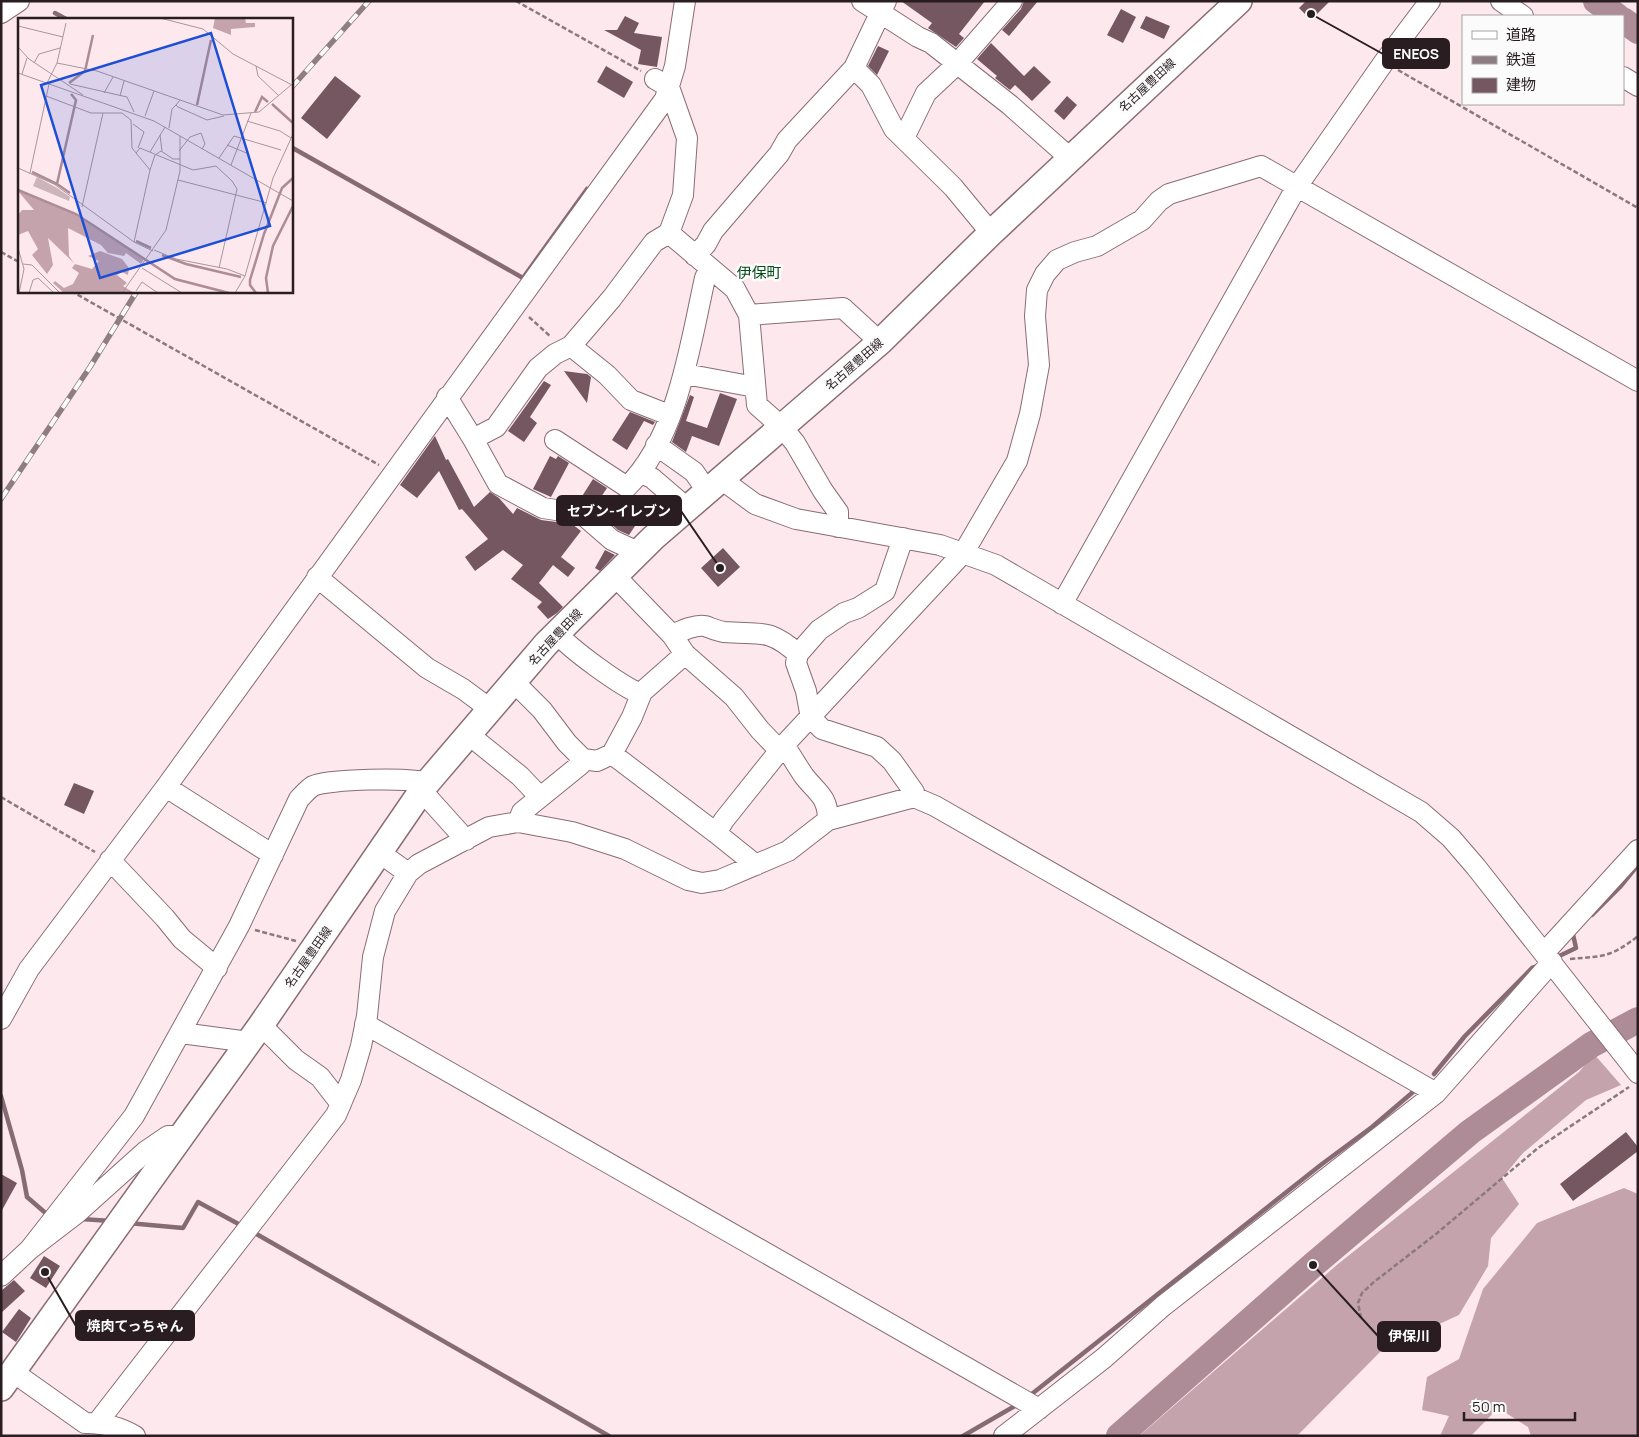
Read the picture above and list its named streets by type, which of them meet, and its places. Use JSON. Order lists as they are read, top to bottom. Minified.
{"streets":{"main road":["名古屋豊田線"]},"districts":["伊保町"],"places":["ENEOS","セブン-イレブン","伊保川","焼肉てっちゃん"],"legend":["道路","鉄道","建物"],"scale_bar":"50 m"}
